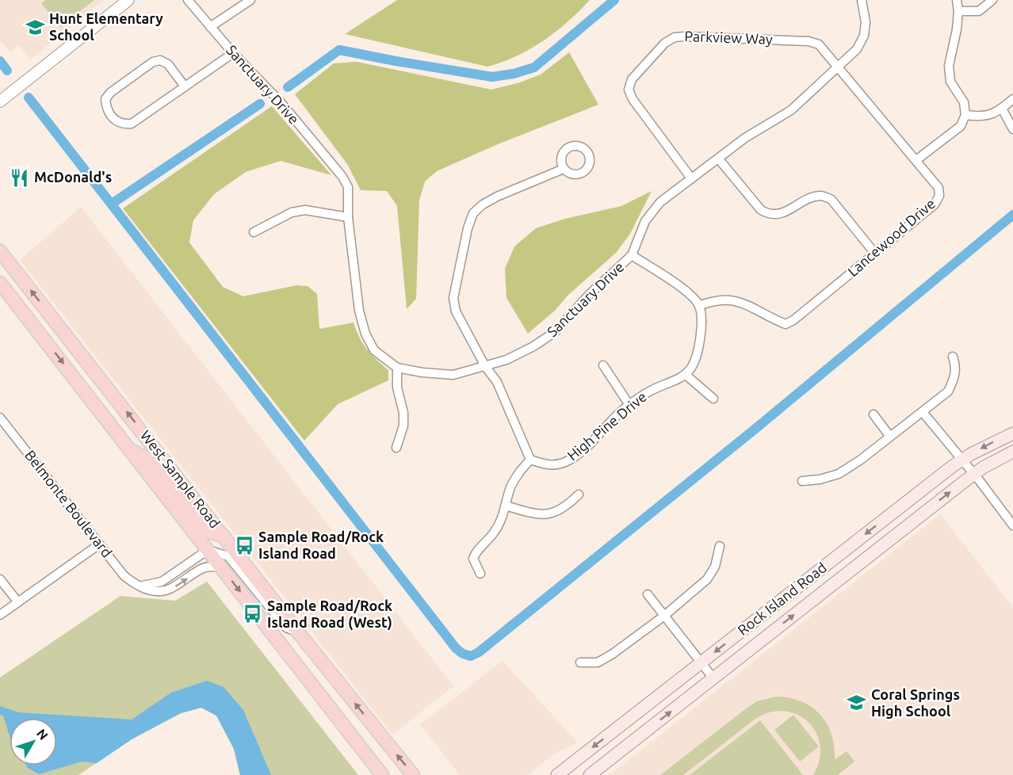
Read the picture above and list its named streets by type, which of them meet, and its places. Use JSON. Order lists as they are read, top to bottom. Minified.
{"streets":{"main road":["West Sample Road","Rock Island Road"],"street":["Parkview Way","Sanctuary Drive","Lancewood Drive","High Pine Drive","Belmonte Boulevard"]},"crossings":[["Parkview Way","Sanctuary Drive"],["Parkview Way","Lancewood Drive"],["Sanctuary Drive","Lancewood Drive"],["West Sample Road","Belmonte Boulevard"]],"places":{"school or university":["Hunt Elementary School","Coral Springs High School"],"restaurant":["McDonald's"],"bus stop":["Sample Road/Rock Island Road","Sample Road/Rock Island Road (West)"]},"north":"top right"}
